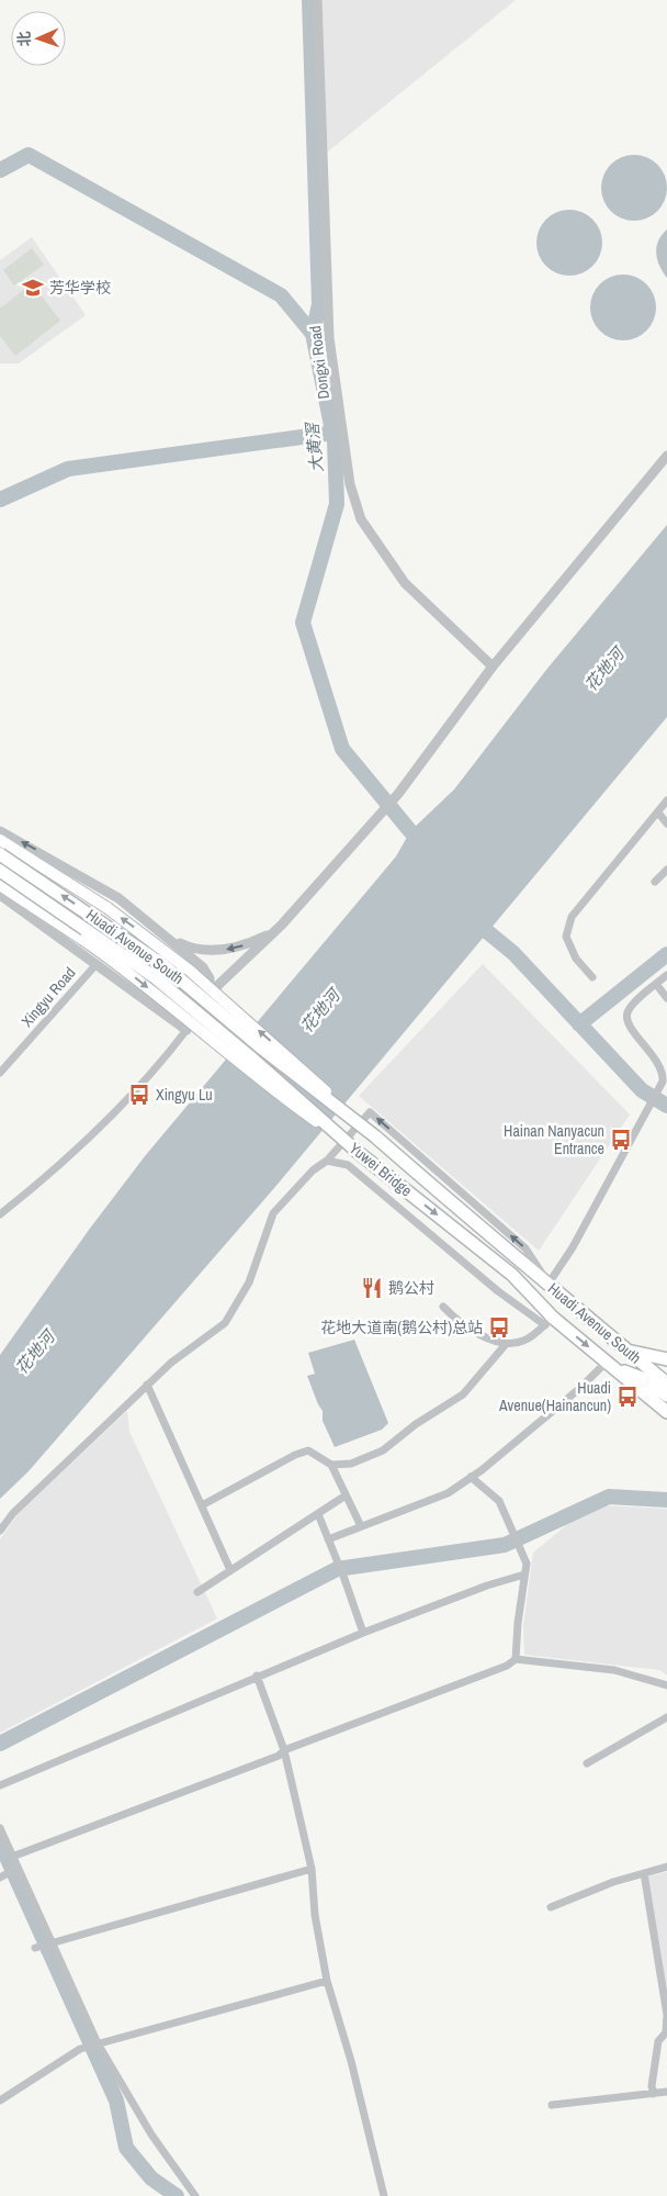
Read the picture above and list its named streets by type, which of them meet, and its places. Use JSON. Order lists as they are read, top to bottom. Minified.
{"streets":{"main road":["Huadi Avenue South","Yuwei Bridge"],"street":["Dongxi Road","Xingyu Road"]},"crossings":[["Huadi Avenue South","Yuwei Bridge"]],"one_way":["Yuwei Bridge"],"water":["大黄滘","花地河"],"places":{"school or university":["芳华学校"],"bus stop":["Xingyu Lu","Hainan Nanyacun Entrance","花地大道南(鹅公村)总站","Huadi Avenue(Hainancun)"],"restaurant":["鹅公村"]},"north":"left"}
